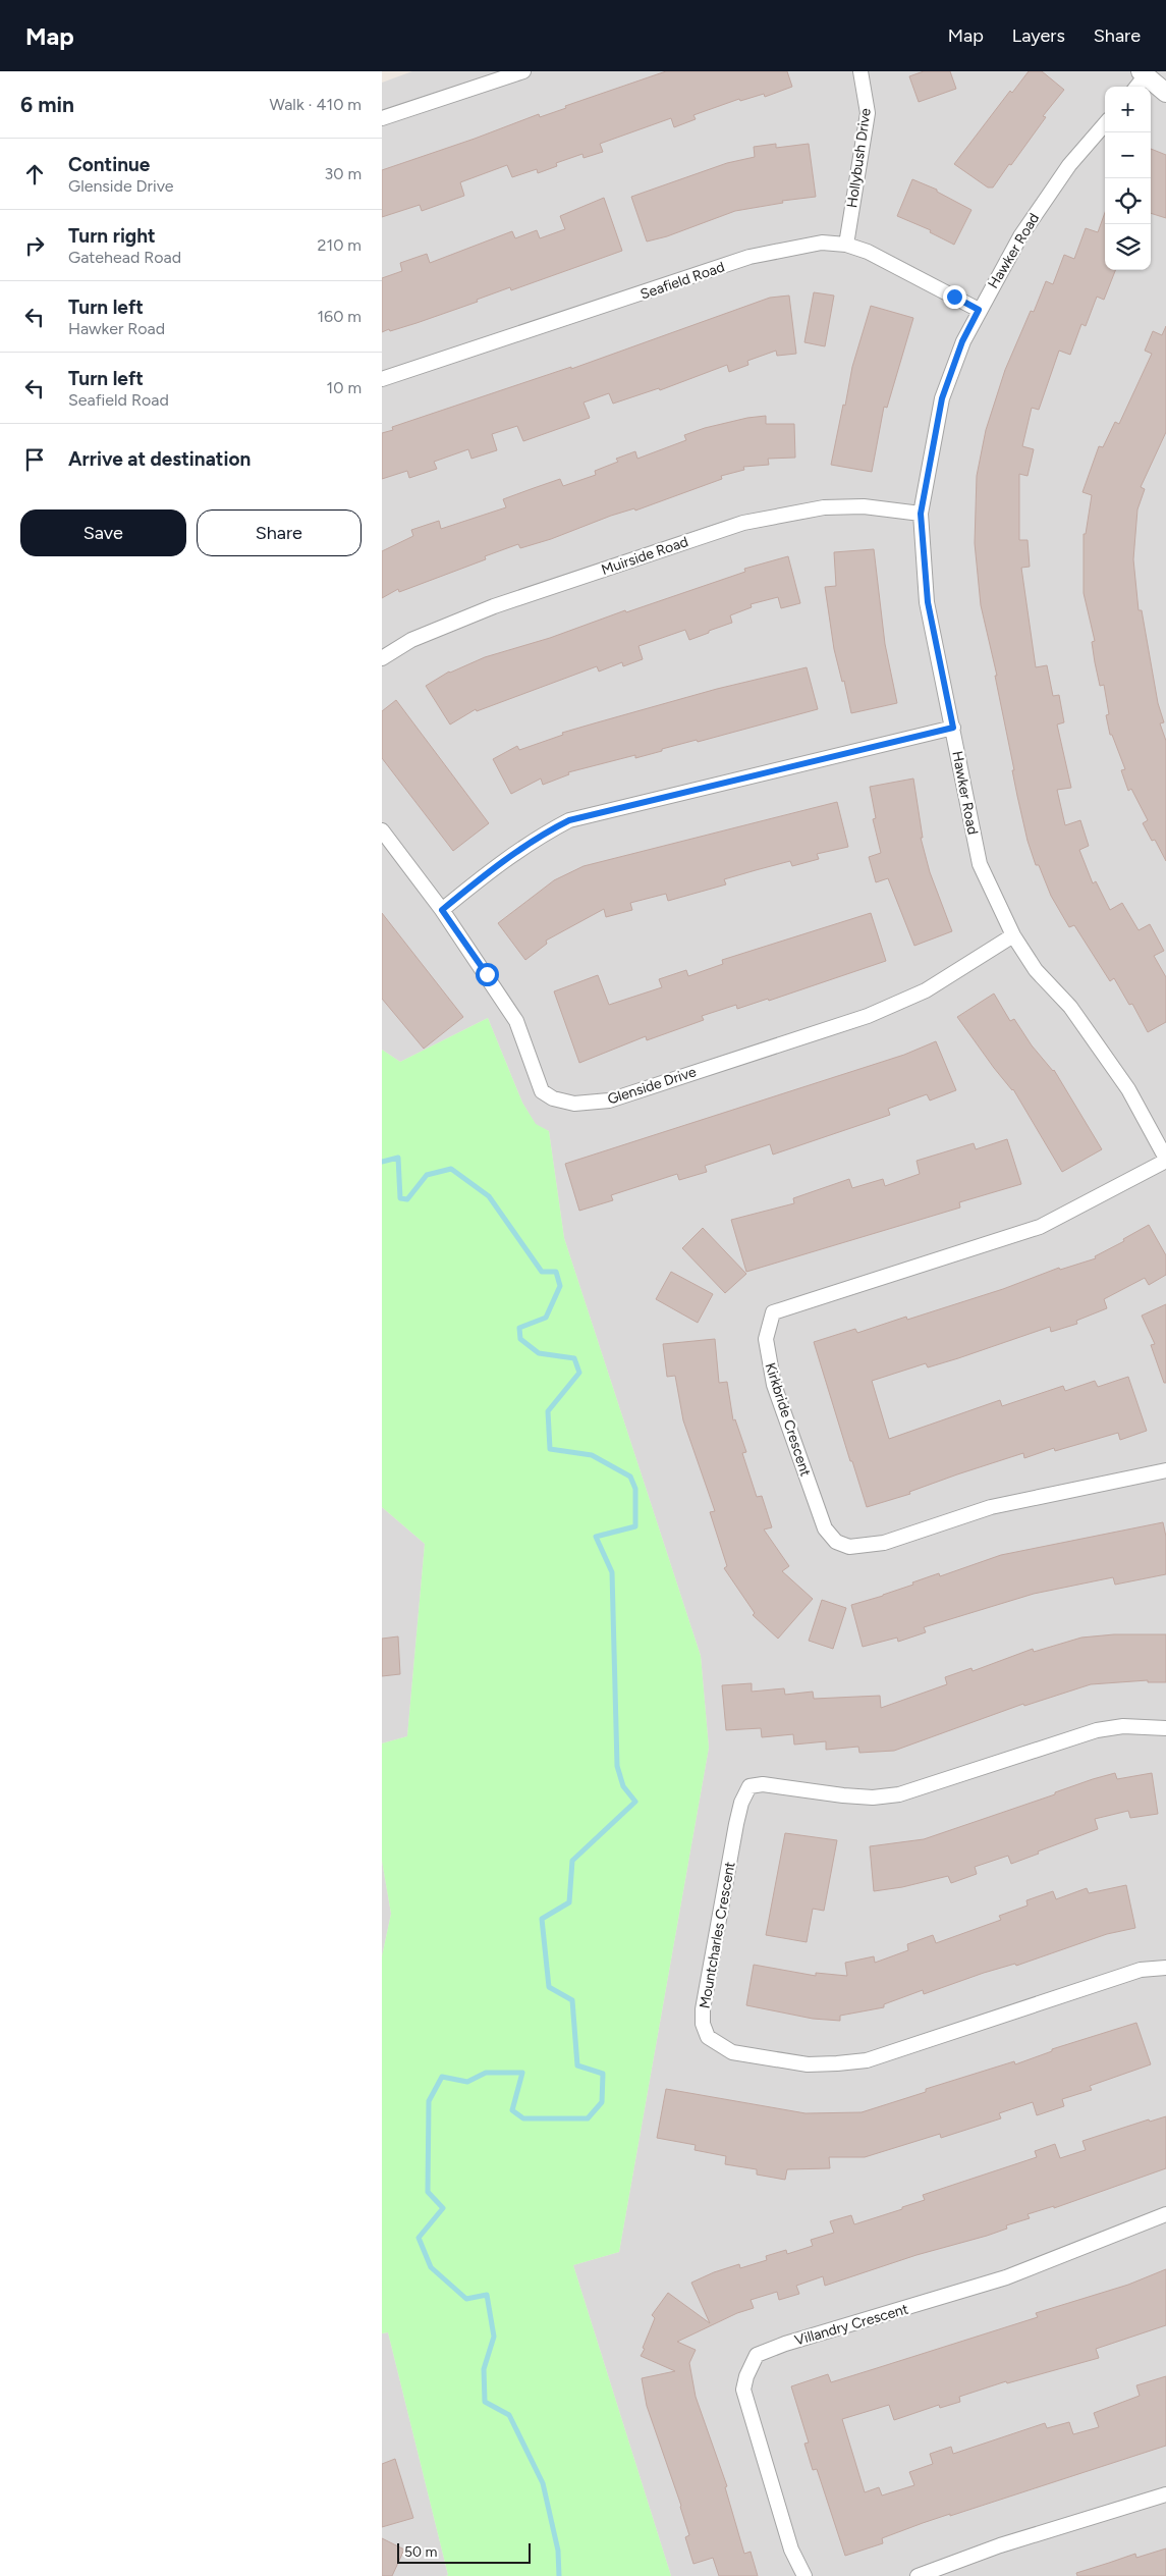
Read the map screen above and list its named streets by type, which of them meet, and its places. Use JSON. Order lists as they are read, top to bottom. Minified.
{"streets":{"street":["Hollybush Drive","Hawker Road","Seafield Road","Muirside Road","Glenside Drive","Kirkbride Crescent","Mountcharles Crescent","Villandry Crescent"]},"crossings":[["Hollybush Drive","Seafield Road"],["Hawker Road","Seafield Road"],["Hawker Road","Muirside Road"],["Hawker Road","Glenside Drive"],["Hawker Road","Kirkbride Crescent"]],"scale_bar":"50 m","page":{"header":"Map","nav":["Map","Layers","Share"],"heading":["6 min","Walk · 410 m"],"map_buttons":["+","−"],"list":[["Continue","Glenside Drive","30 m"],["Turn right","Gatehead Road","210 m"],["Turn left","Hawker Road","160 m"],["Turn left","Seafield Road","10 m"],"Arrive at destination"],"buttons":["Save","Share"],"scale":"50 m"}}
